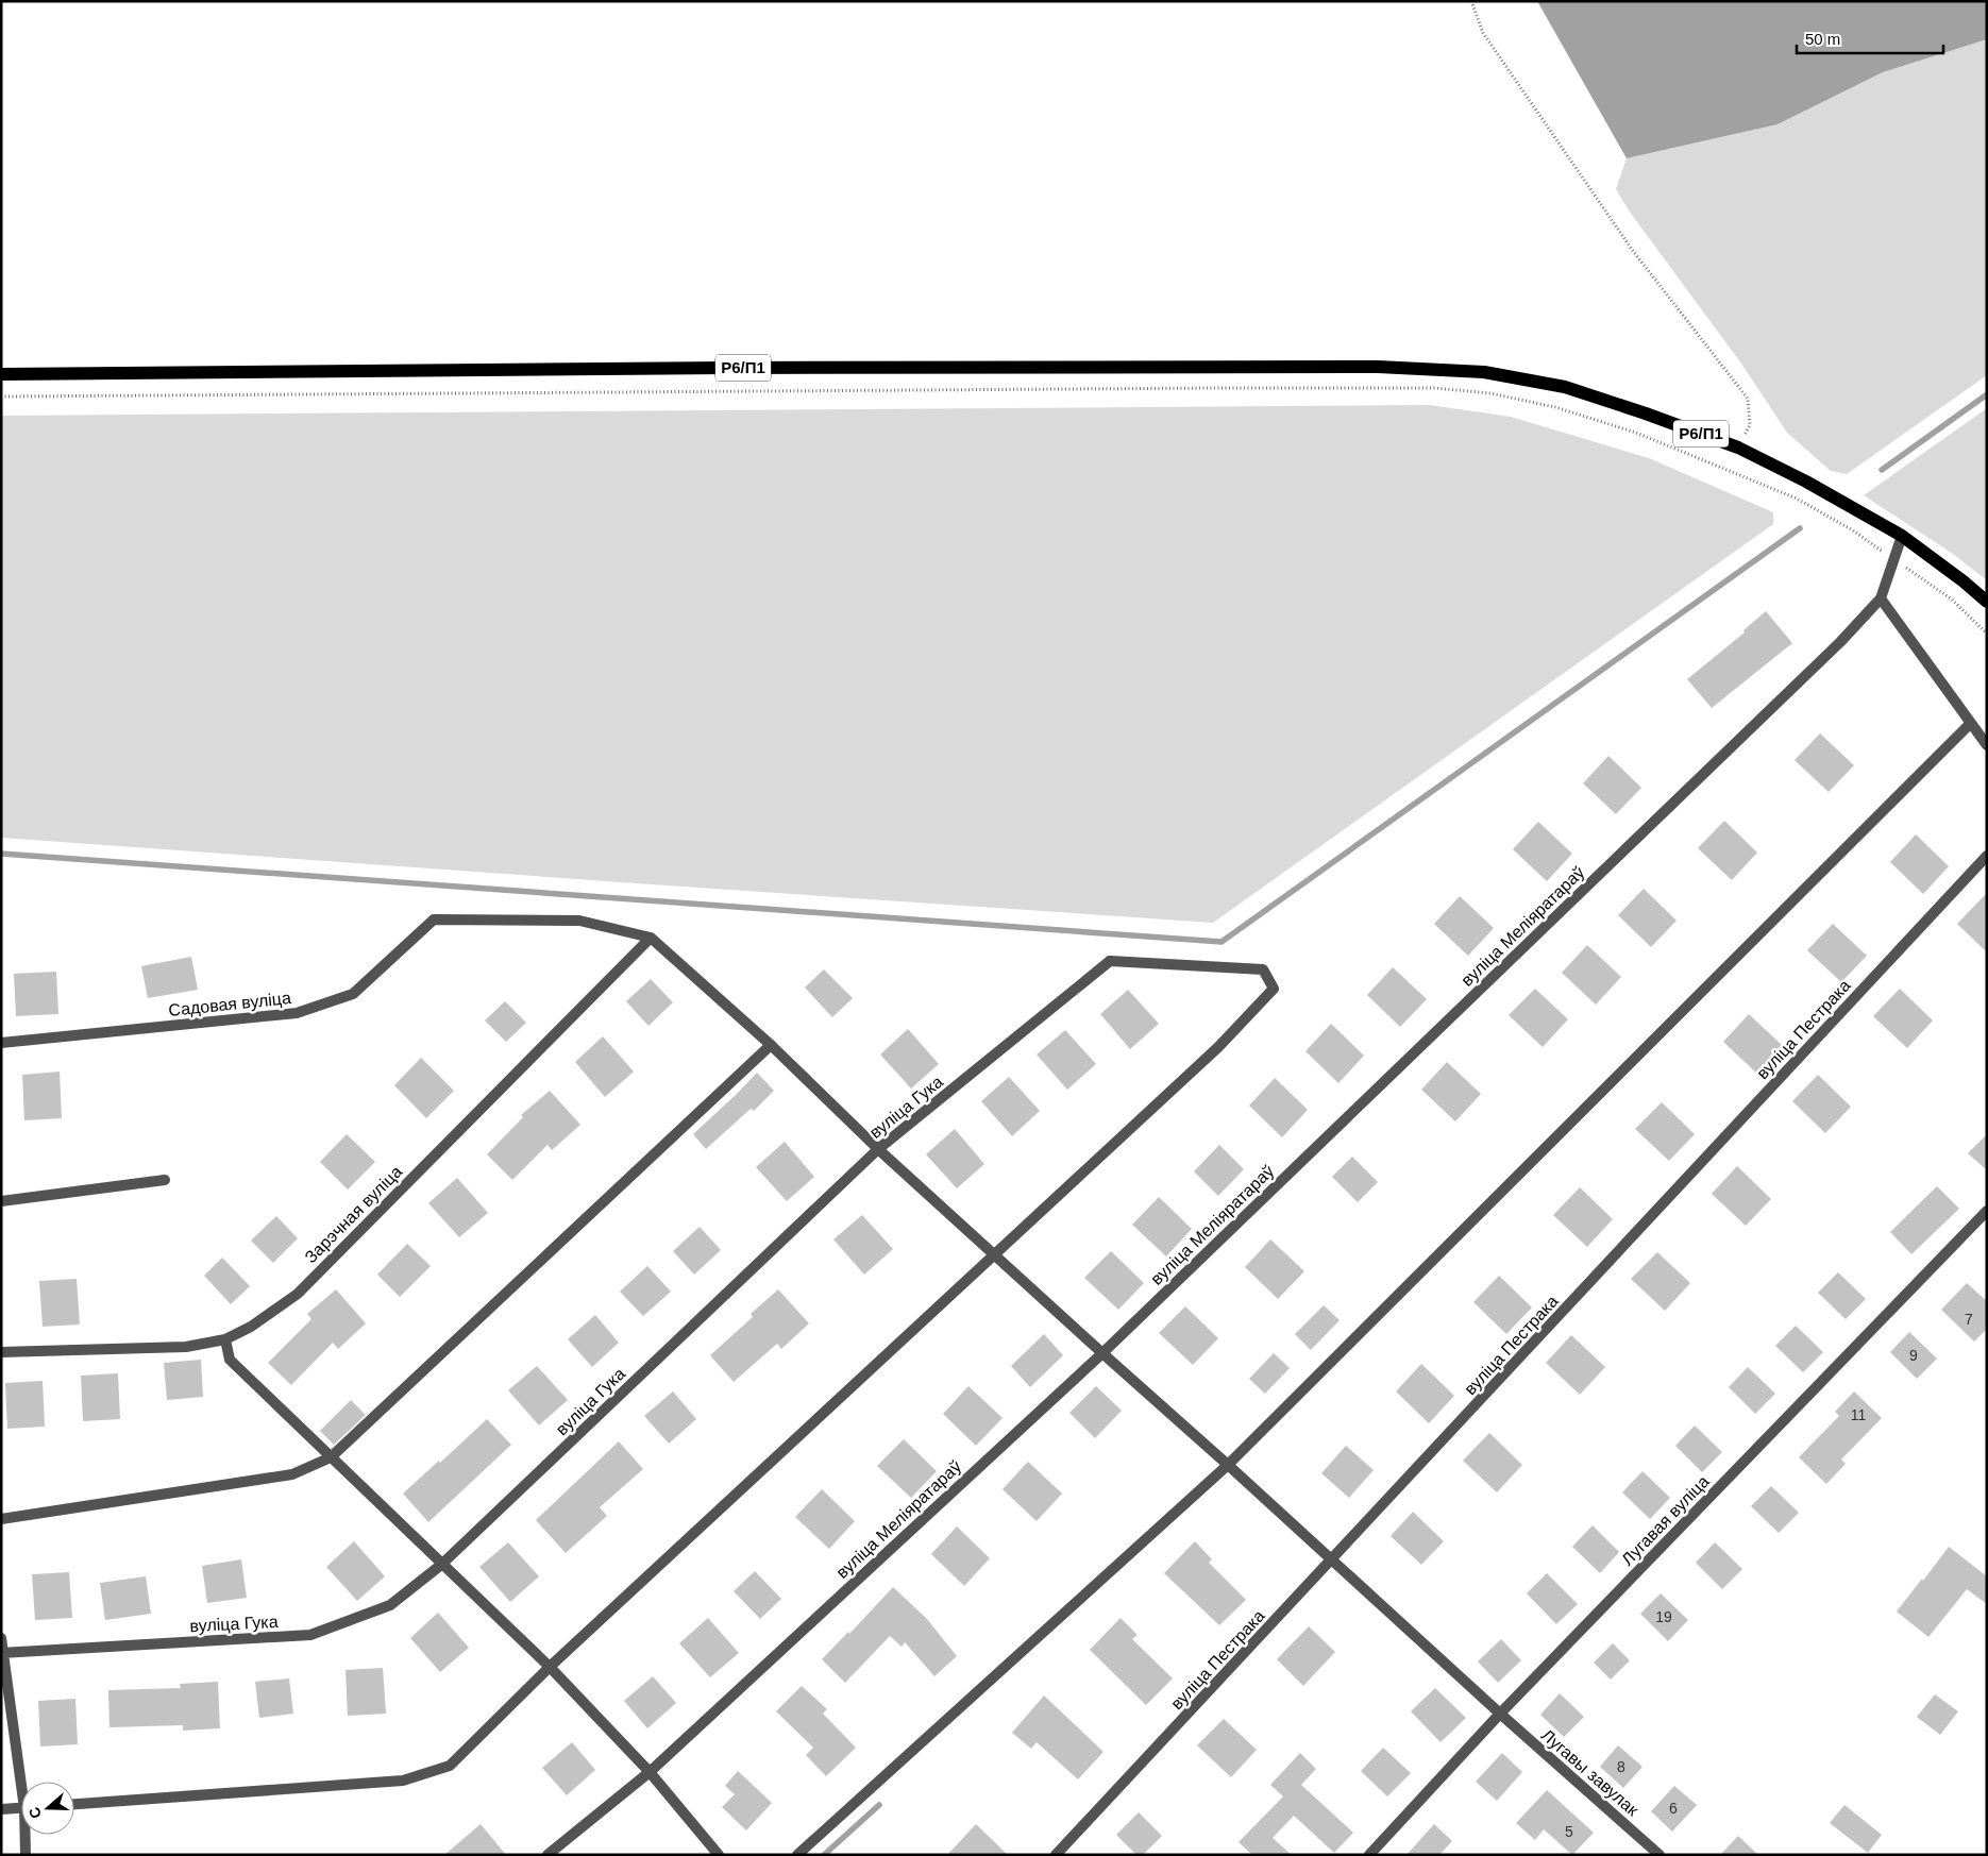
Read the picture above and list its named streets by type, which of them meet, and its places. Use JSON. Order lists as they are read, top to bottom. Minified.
{"streets":{"main road":["Р6/П1"],"street":["вуліца Меліяратараў","Садовая вуліца","вуліца Пестрака","вуліца Гука","Зарэчная вуліца","Лугавая вуліца","Лугавы завулак"]},"crossings":[["вуліца Меліяратараў","Лугавы завулак"],["Садовая вуліца","Зарэчная вуліца"],["Садовая вуліца","Лугавы завулак"],["вуліца Пестрака","Лугавы завулак"],["вуліца Гука","Лугавы завулак"],["Зарэчная вуліца","Лугавы завулак"],["Лугавая вуліца","Лугавы завулак"]],"house_numbers":["7","9","11","19","8","6","5"],"scale_bar":"50 m","north":"left"}
